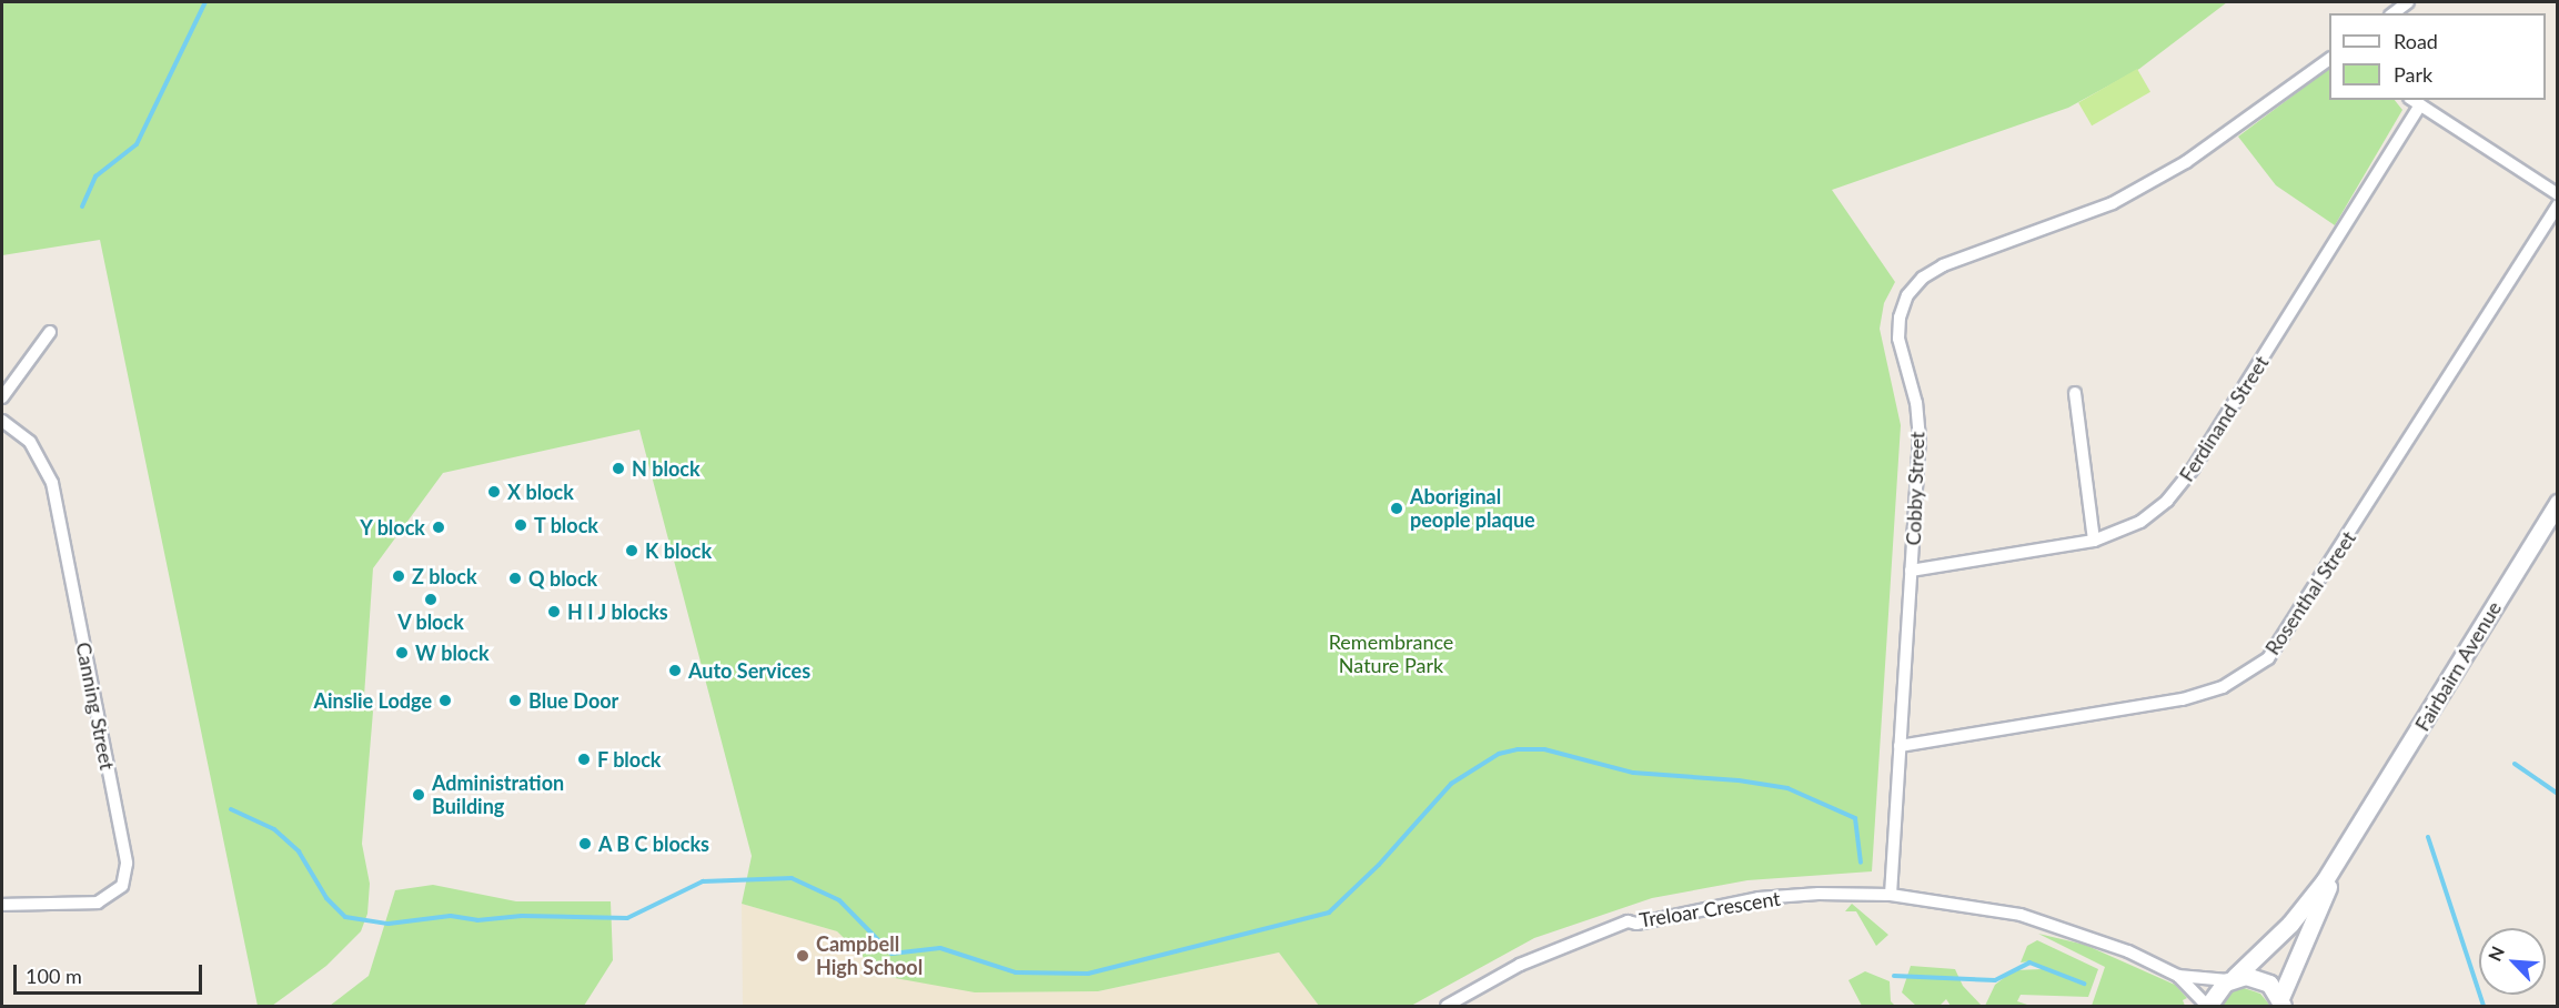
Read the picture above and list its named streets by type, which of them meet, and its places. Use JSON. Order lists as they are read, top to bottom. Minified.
{"streets":{"main road":["Fairbairn Avenue"],"street":["Ferdinand Street","Cobby Street","Rosenthal Street","Canning Street","Treloar Crescent"]},"crossings":[["Ferdinand Street","Cobby Street"],["Cobby Street","Rosenthal Street"],["Cobby Street","Treloar Crescent"],["Fairbairn Avenue","Treloar Crescent"]],"parks":["Remembrance Nature Park"],"places":["N block","X block","Aboriginal people plaque","T block","Y block","K block","Z block","Q block","V block","H I J blocks","W block","Auto Services","Ainslie Lodge","Blue Door","F block","Administration Building","A B C blocks","Campbell High School"],"legend":["Road","Park"],"scale_bar":"100 m","north":"top left"}
